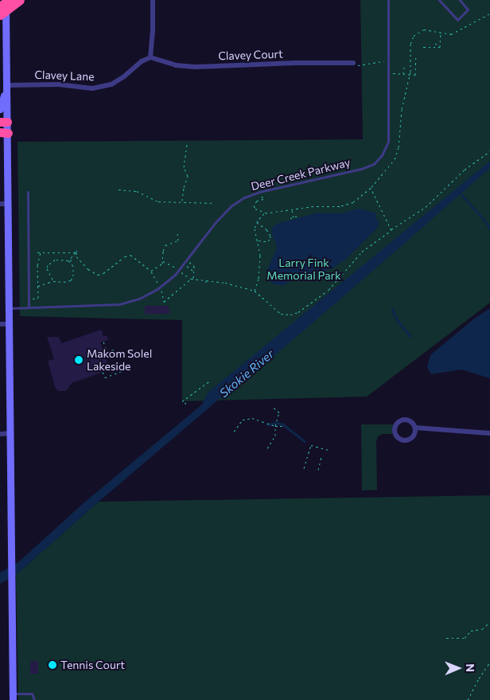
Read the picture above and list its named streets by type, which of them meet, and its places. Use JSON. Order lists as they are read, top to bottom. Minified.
{"streets":{"street":["Clavey Court","Clavey Lane"],"lane":["Deer Creek Parkway"]},"crossings":[["Clavey Court","Clavey Lane"]],"water":["Skokie River"],"parks":["Larry Fink Memorial Park"],"places":["Makom Solel Lakeside","Tennis Court"],"north":"right"}
